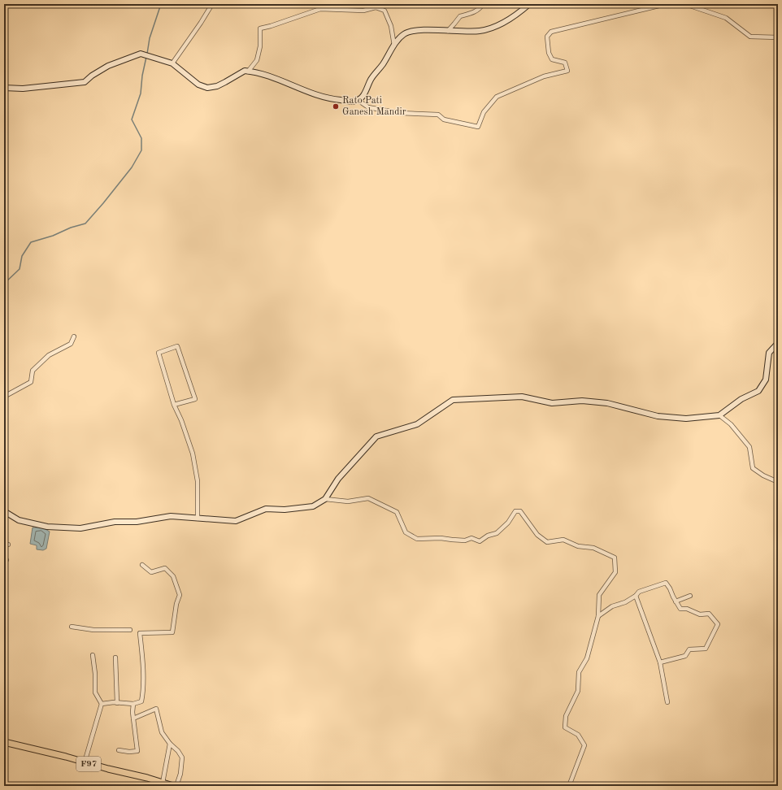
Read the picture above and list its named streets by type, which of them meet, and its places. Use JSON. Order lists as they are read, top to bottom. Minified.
{"streets":{"main road":["F97"]},"places":["Rato Pati Ganesh Mandir"]}
